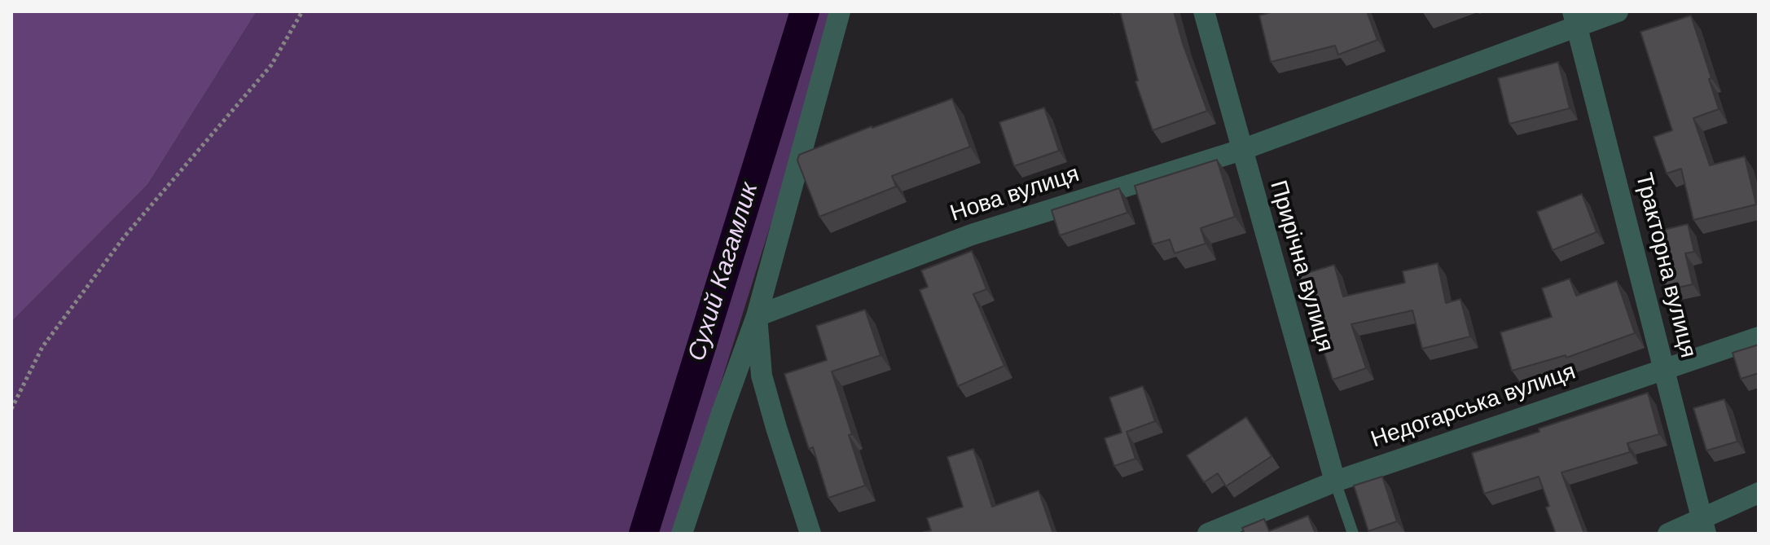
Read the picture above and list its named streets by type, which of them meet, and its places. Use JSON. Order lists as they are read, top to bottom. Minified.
{"streets":{"street":["Нова вулиця","Тракторна вулиця","Прирічна вулиця","Недогарська вулиця"]},"crossings":[["Нова вулиця","Тракторна вулиця"],["Нова вулиця","Прирічна вулиця"],["Тракторна вулиця","Недогарська вулиця"],["Прирічна вулиця","Недогарська вулиця"]],"water":["Сухий Кагамлик"]}
